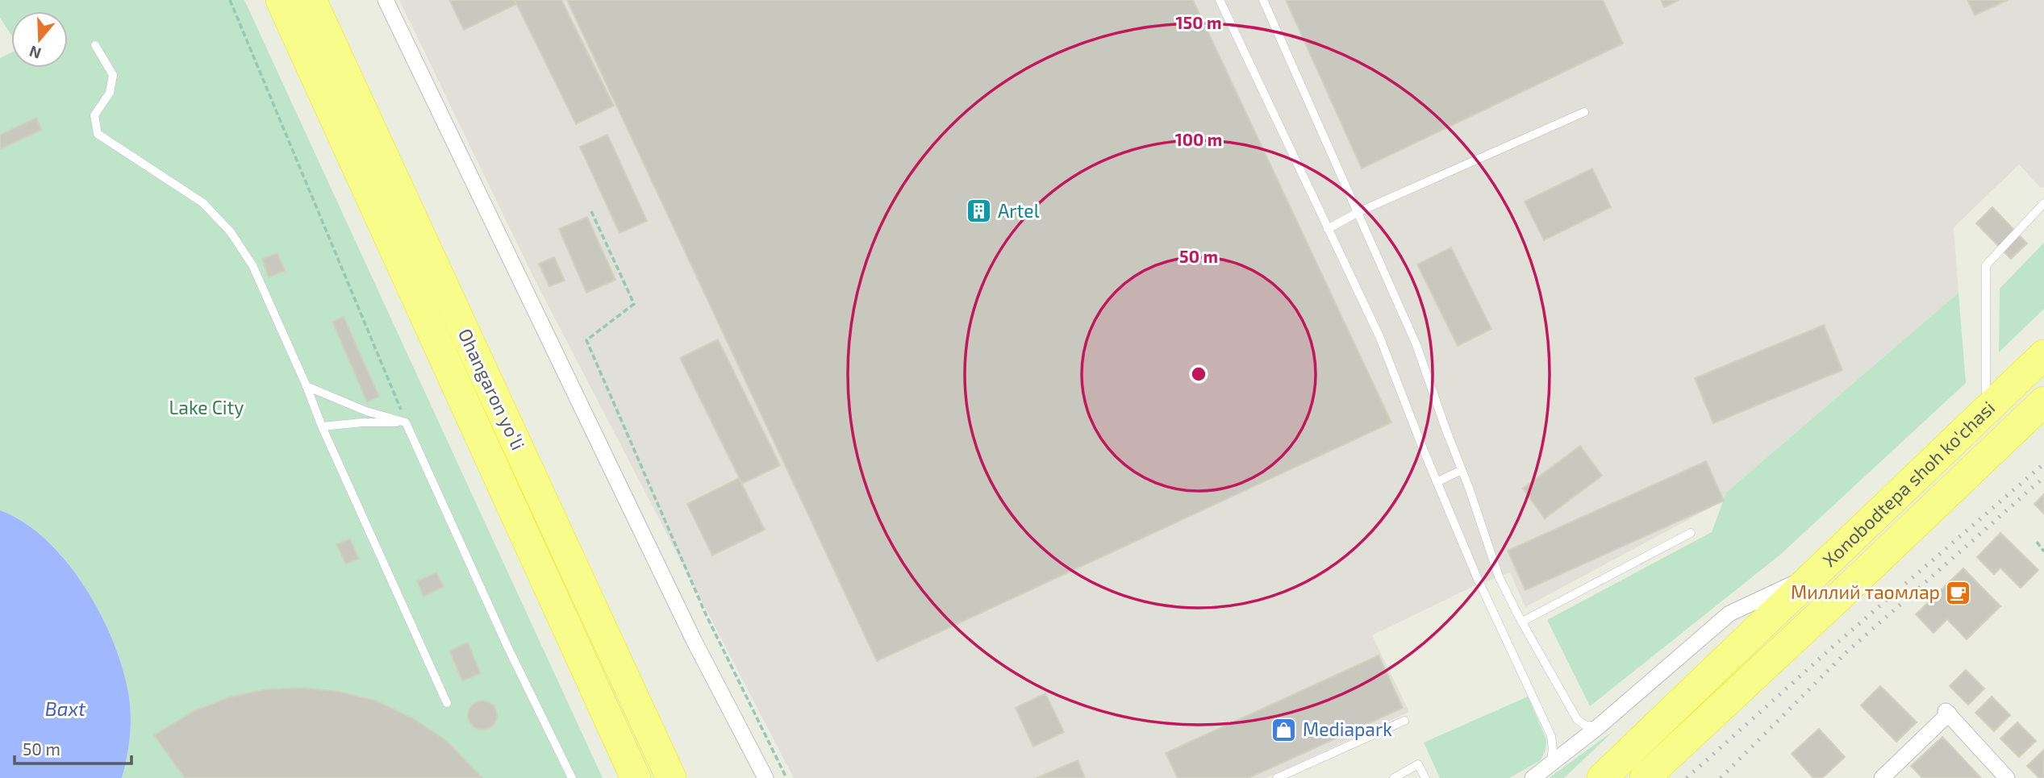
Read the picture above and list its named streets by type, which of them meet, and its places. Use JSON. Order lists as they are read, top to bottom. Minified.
{"streets":{"highway":["Ohangaron yoʻli","Xonobodtepa shoh ko'chasi"]},"water":["Baхt"],"parks":["Lake City"],"places":{"building":["Artel"],"cafe":["Миллий таомлар"],"shop":["Mediapark"]},"scale_bar":"50 m","north":"bottom","rings":["150 m","100 m","50 m"]}
